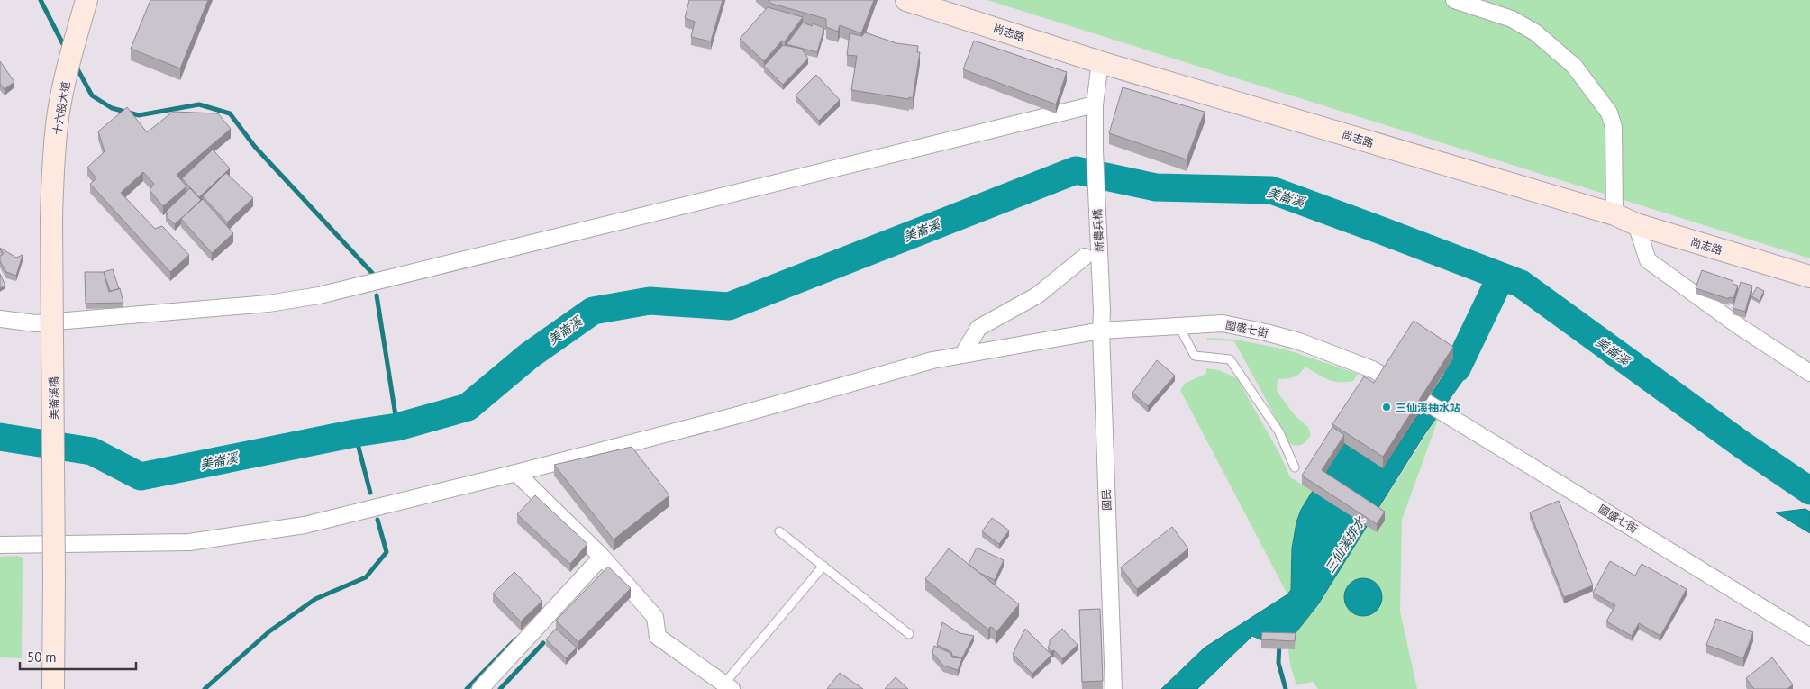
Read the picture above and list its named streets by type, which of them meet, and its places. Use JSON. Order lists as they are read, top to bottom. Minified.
{"streets":{"street":["尚志路","十六股大道","新農兵橋","國盛七街","美崙溪橋","國民"]},"crossings":[["尚志路","新農兵橋"],["十六股大道","美崙溪橋"],["新農兵橋","國民"],["國盛七街","國民"]],"water":["美崙溪","三仙溪排水"],"places":["三仙溪抽水站"],"scale_bar":"50 m"}
